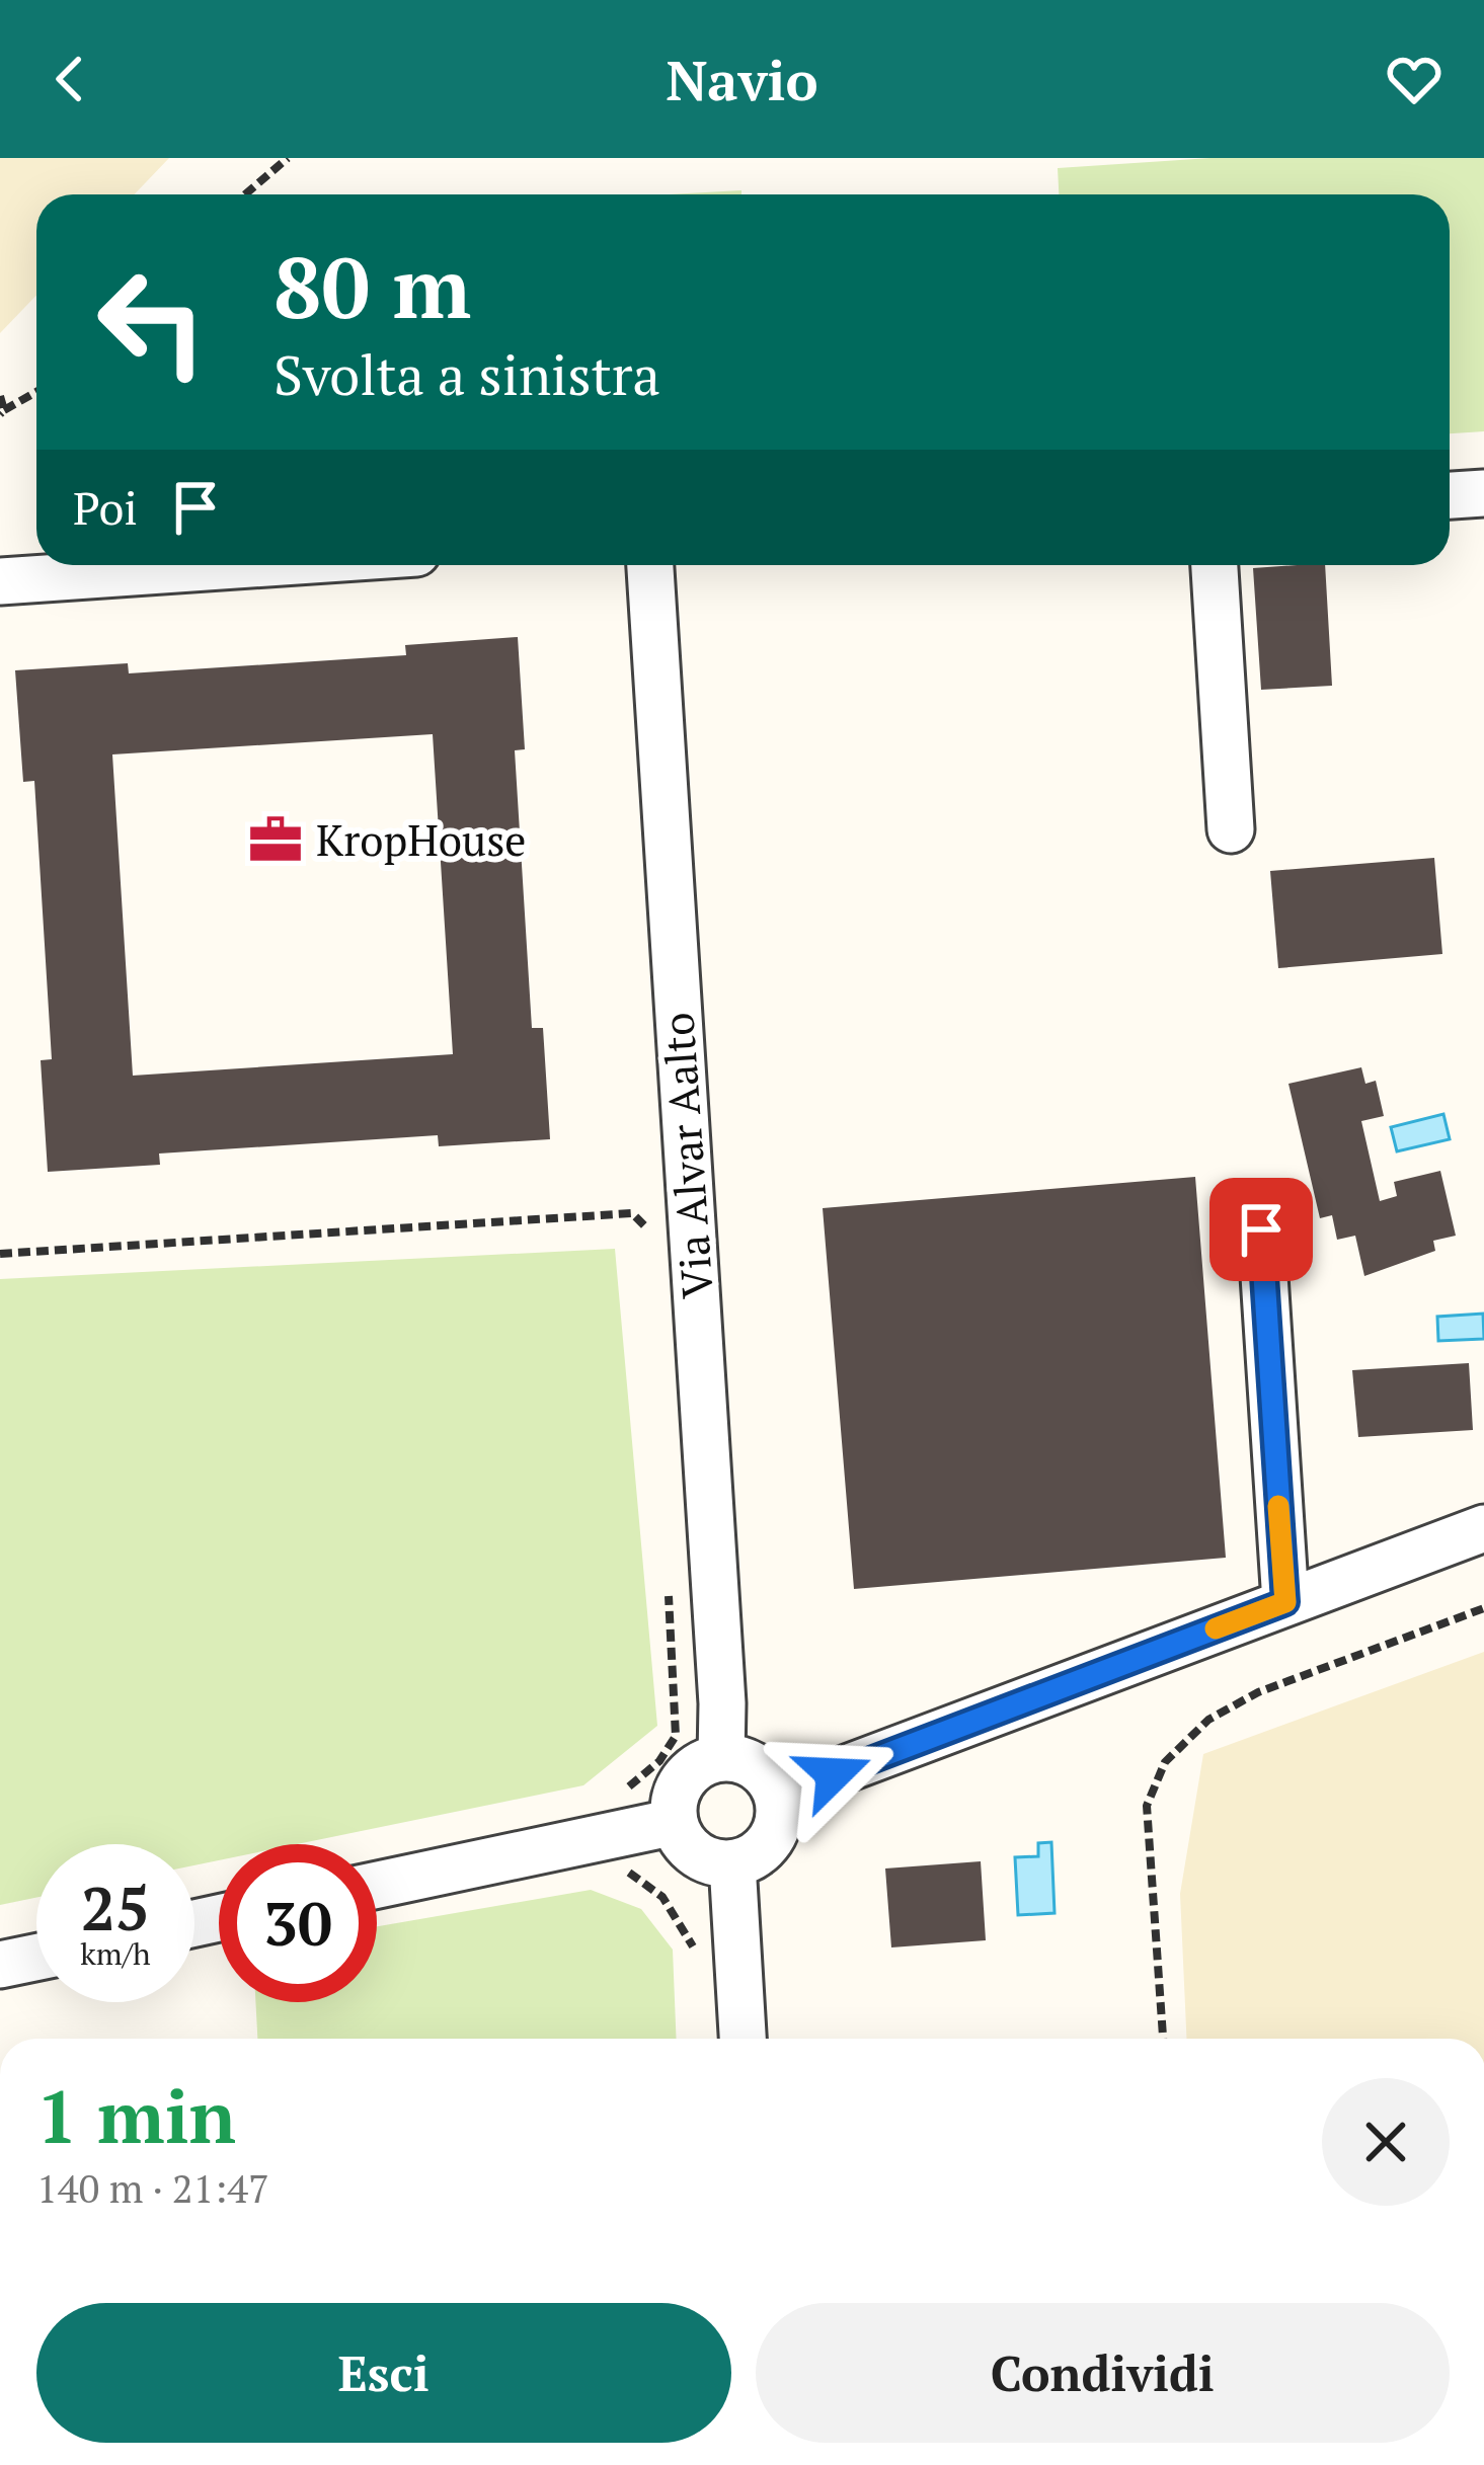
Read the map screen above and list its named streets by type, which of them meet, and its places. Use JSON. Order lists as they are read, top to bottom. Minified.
{"streets":{"street":["Via Alvar Aalto"]},"places":{"office":["KropHouse"]},"page":{"header":"Navio","turn":["80 m","Svolta a sinistra"],"then":"Poi","speed":"25 km/h","limit":"30","heading":["1 min","140 m · 21:47"],"buttons":["Esci","Condividi"]}}
